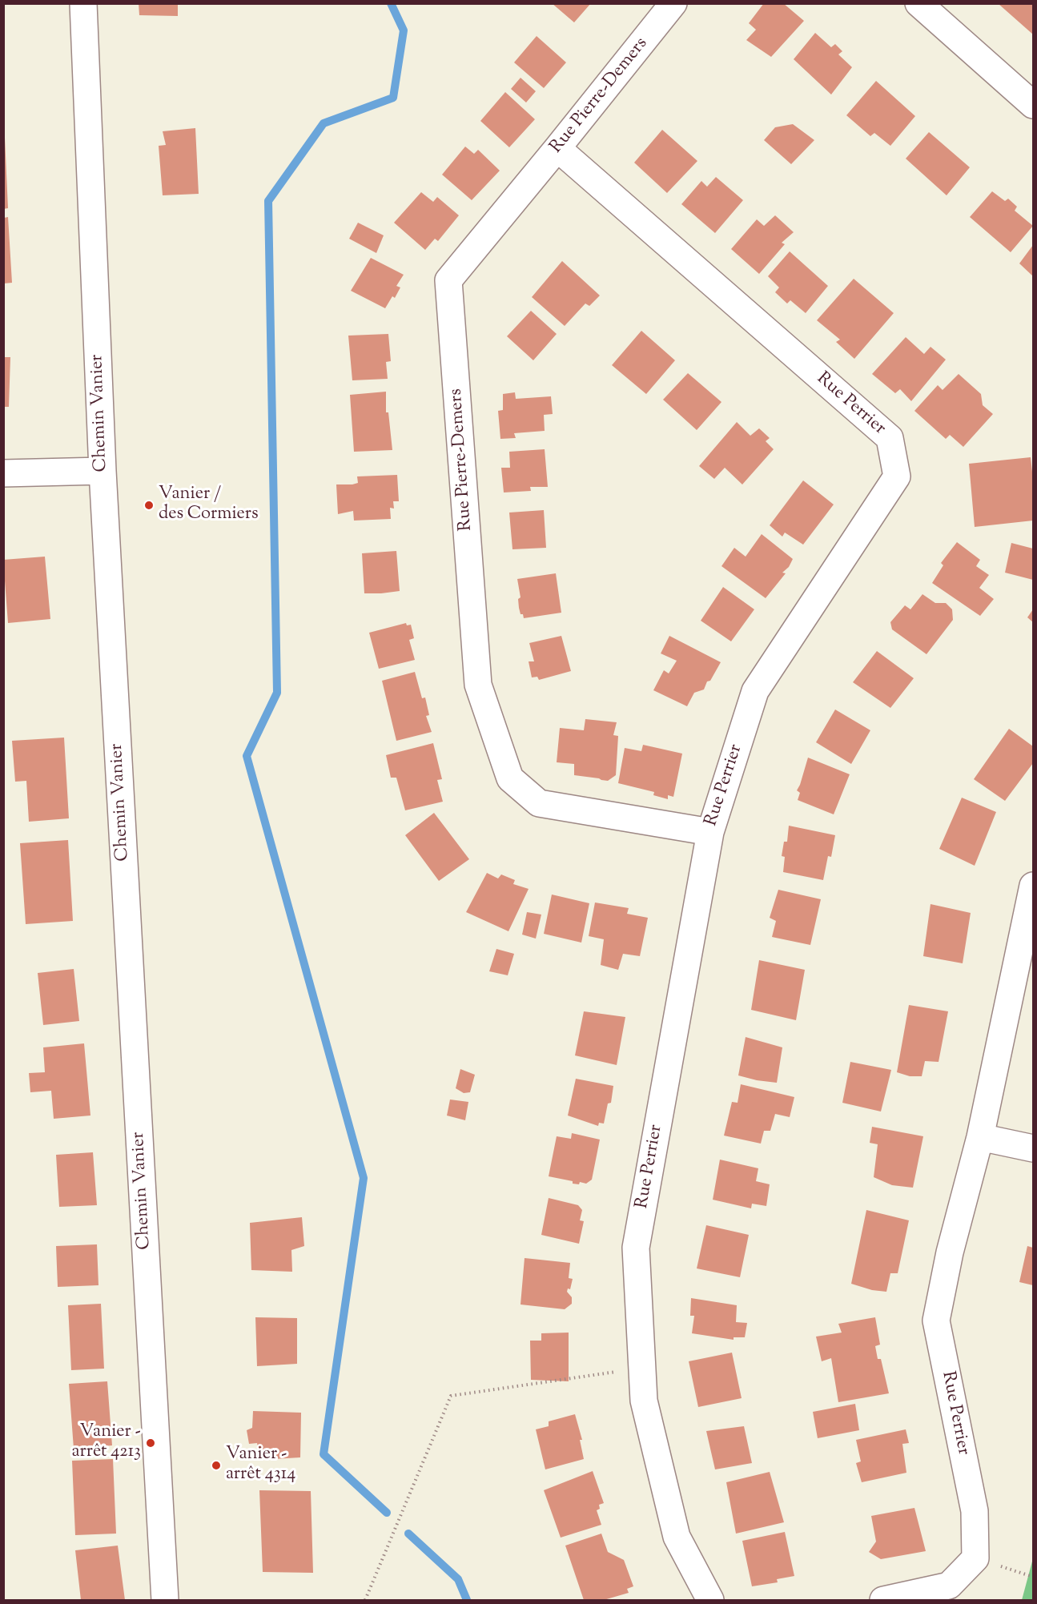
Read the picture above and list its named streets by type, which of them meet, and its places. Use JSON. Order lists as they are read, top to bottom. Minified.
{"streets":{"street":["Rue Pierre-Demers","Rue Perrier","Chemin Vanier"]},"crossings":[["Rue Pierre-Demers","Rue Perrier"]],"places":["Vanier / des Cormiers","Vanier - arrêt 4213","Vanier - arrêt 4314"]}
